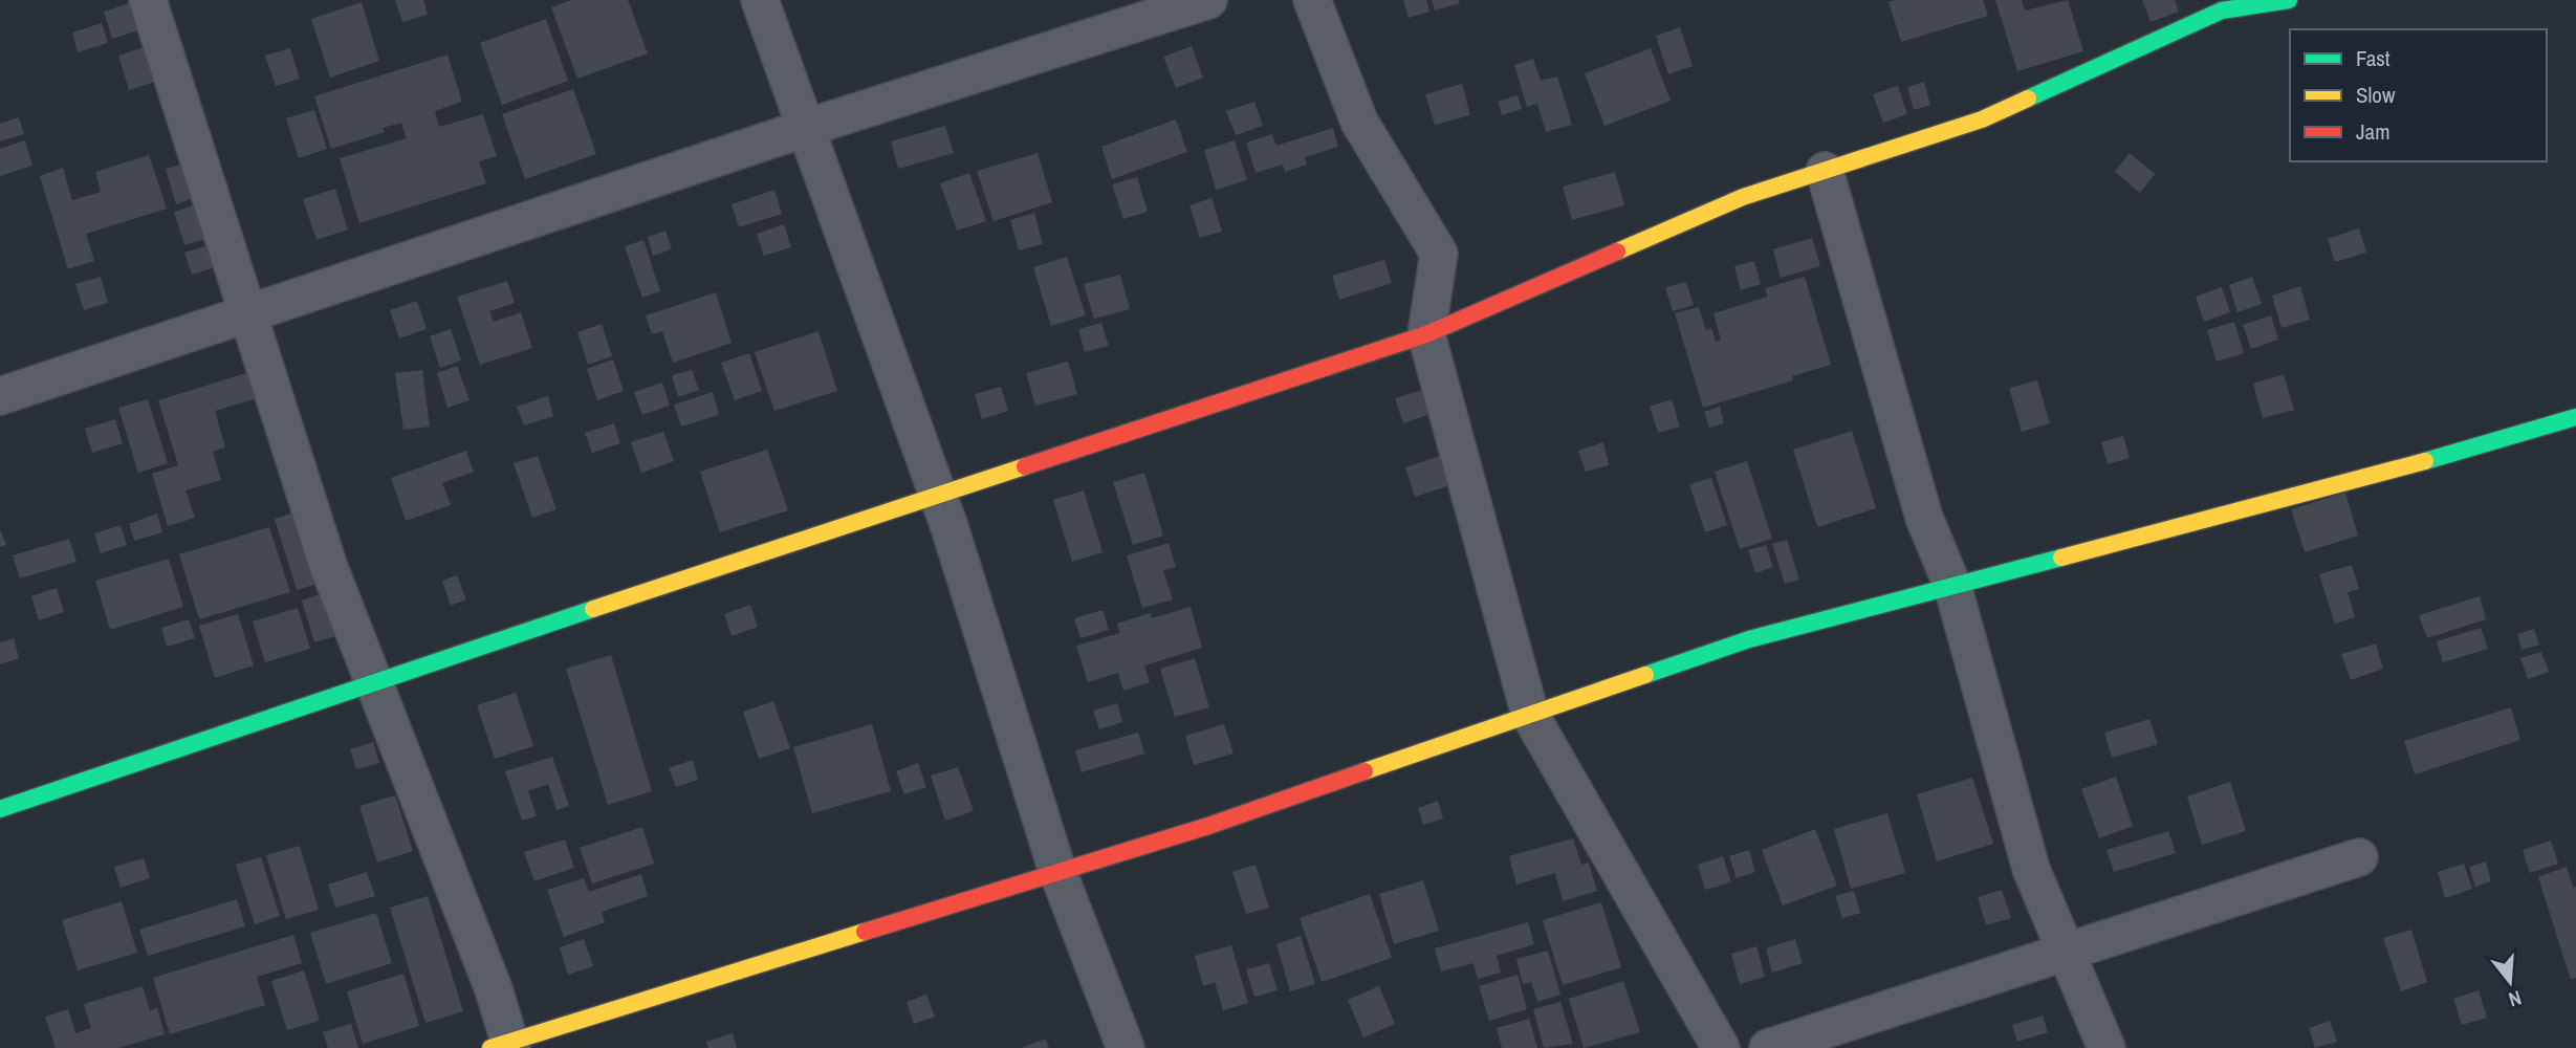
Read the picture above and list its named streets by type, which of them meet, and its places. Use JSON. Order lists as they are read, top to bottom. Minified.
{"legend":["Fast","Slow","Jam"],"north":"bottom"}
